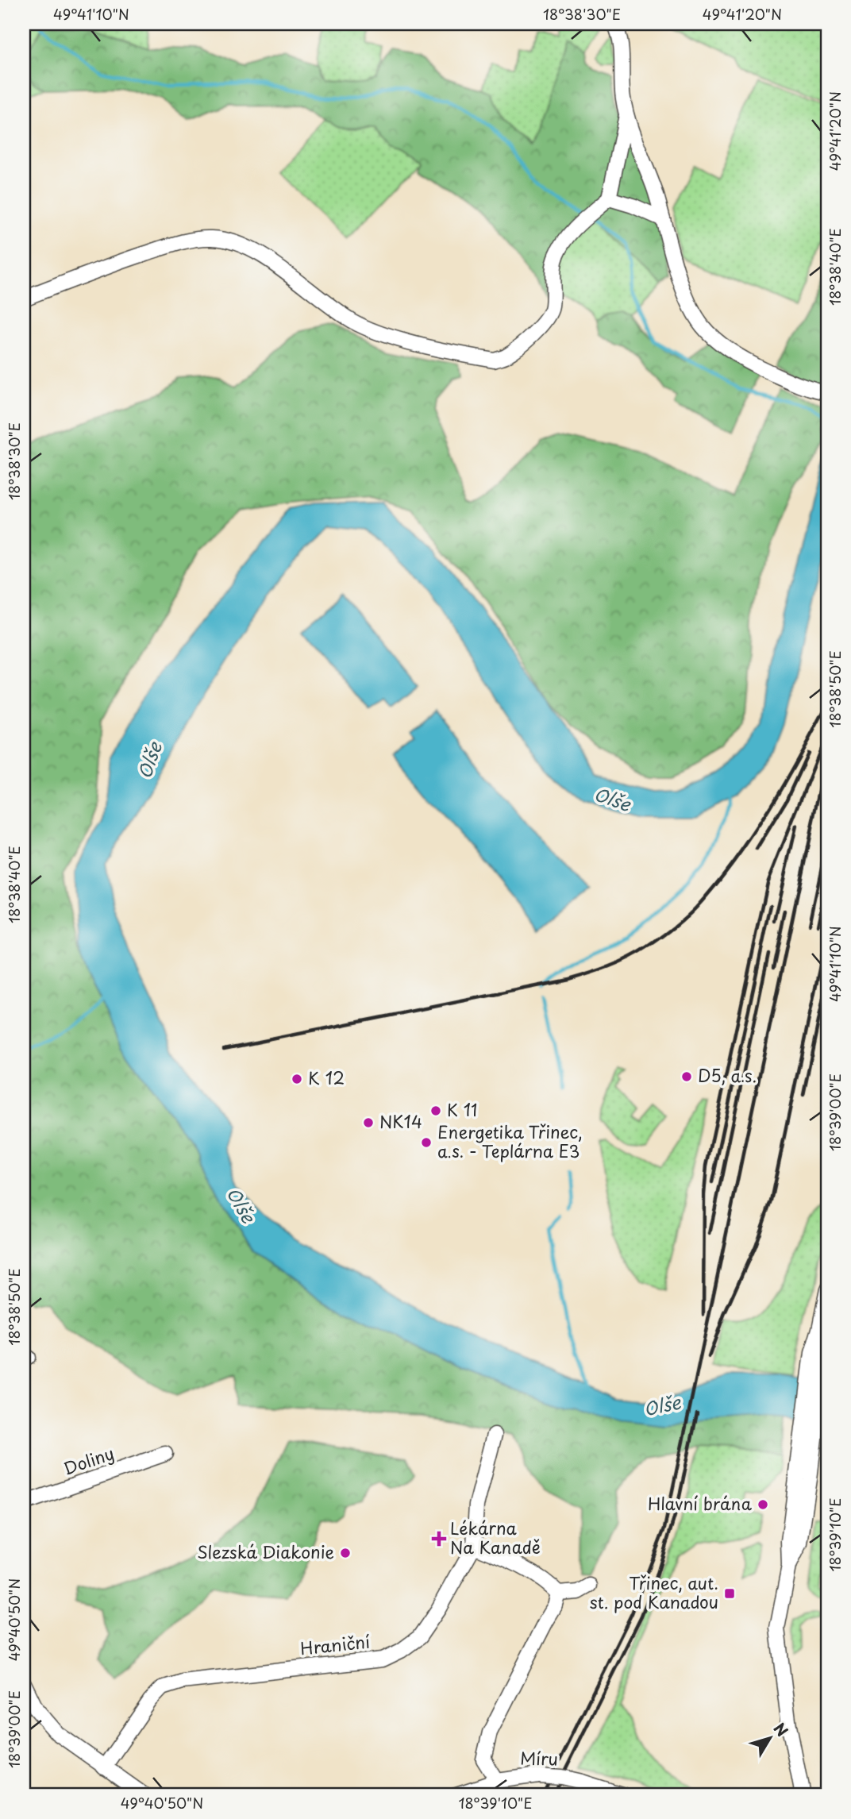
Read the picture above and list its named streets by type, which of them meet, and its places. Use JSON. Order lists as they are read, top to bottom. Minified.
{"streets":{"street":["Doliny","Hraniční","Míru"]},"water":["Olše"],"places":{"other":["D5, a.s.","K 12","K 11","NK14","Energetika Třinec, a.s. - Teplárna E3","Hlavní brána","Slezská Diakonie"],"health":["Lékárna Na Kanadě"],"transit":["Třinec, aut. st. pod Kanadou"]},"north":"top right","coordinates":["49°41'10\"N","18°38'30\"E","49°41'20\"N","18°38'40\"E","18°38'50\"E","18°39'00\"E","18°39'10\"E","49°40'50\"N"]}
